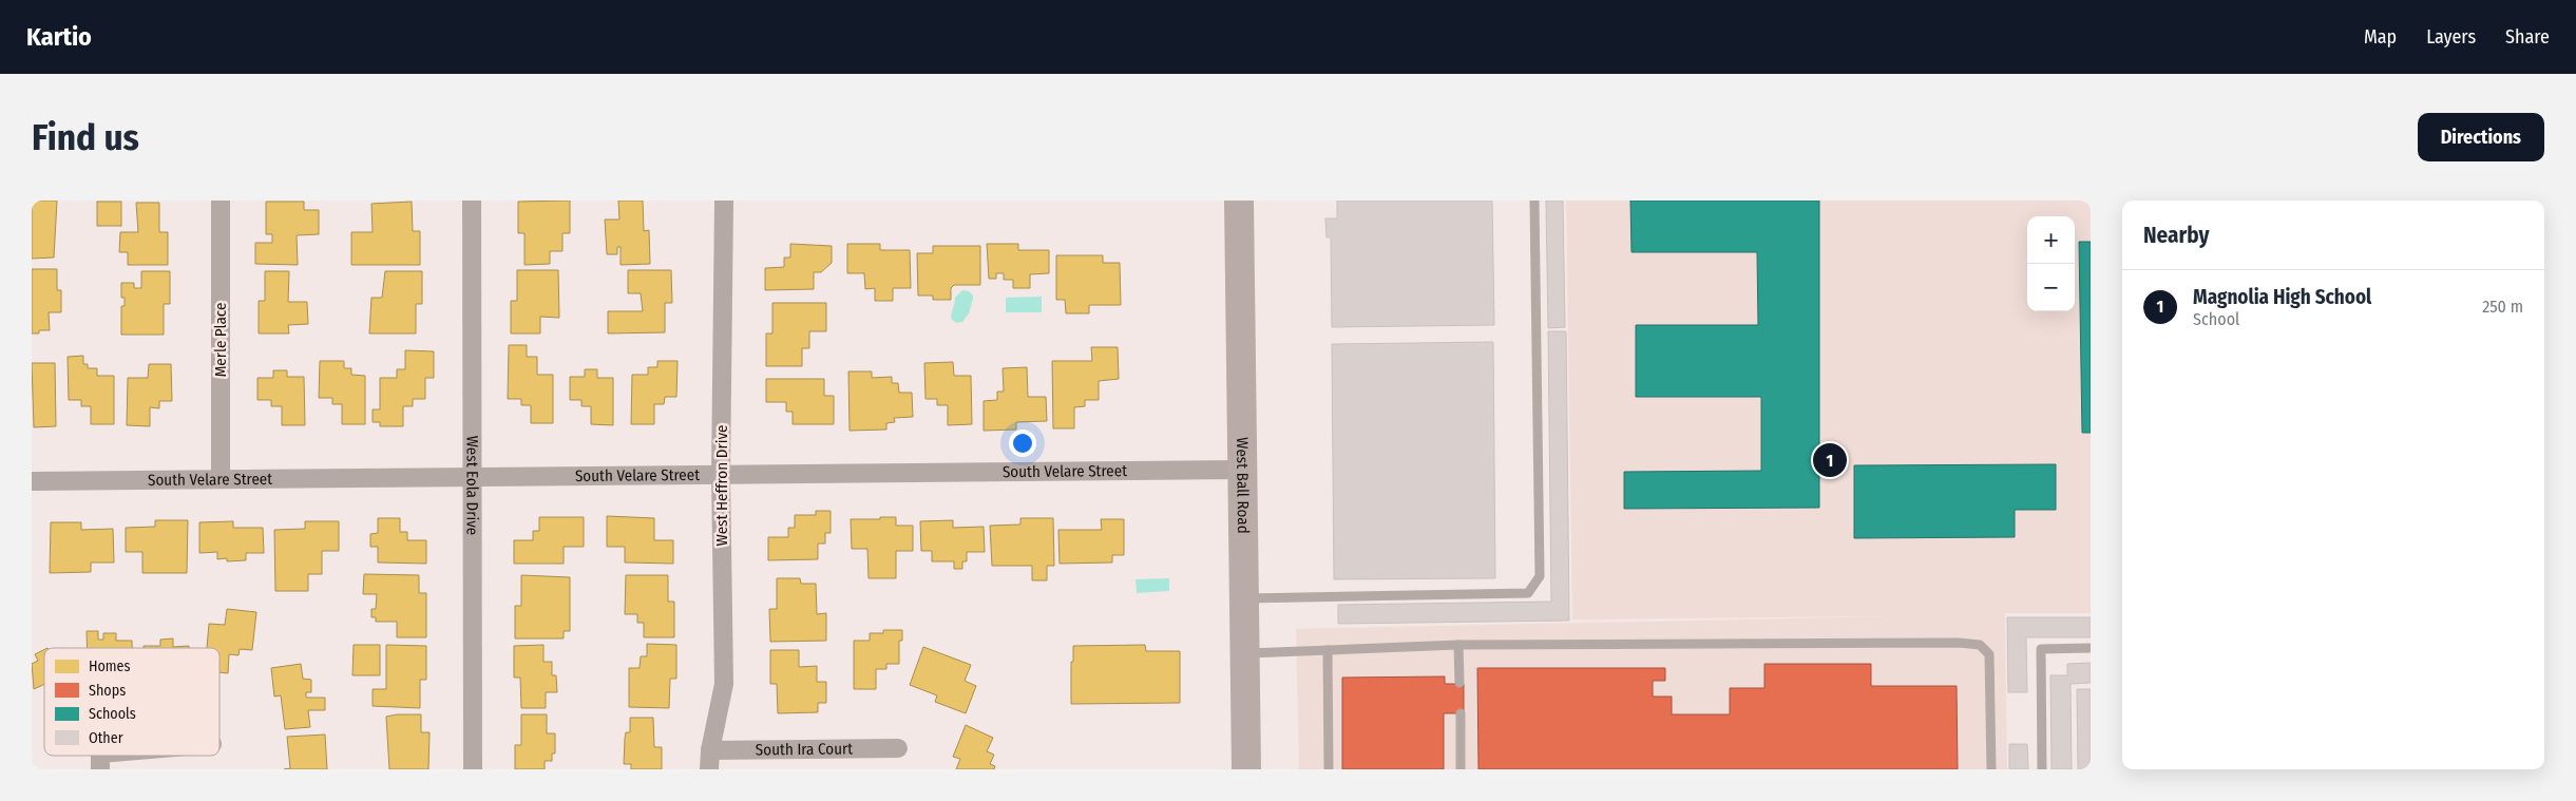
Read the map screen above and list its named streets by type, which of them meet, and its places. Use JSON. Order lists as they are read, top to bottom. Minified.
{"streets":{"main road":["West Ball Road"],"street":["Merle Place","South Velare Street","West Eola Drive","West Heffron Drive","South Ira Court"]},"crossings":[["Merle Place","South Velare Street"],["South Velare Street","West Eola Drive"],["South Velare Street","West Heffron Drive"],["South Velare Street","West Ball Road"],["West Heffron Drive","South Ira Court"]],"legend":["Homes","Shops","Schools","Other"],"page":{"header":"Kartio","nav":["Map","Layers","Share"],"buttons":"Directions","title":"Find us","heading":"Nearby","map_buttons":["+","−"],"list":[{"mark":"1","name":"Magnolia High School","note":"School","value":"250 m"}],"pins":"1"}}
